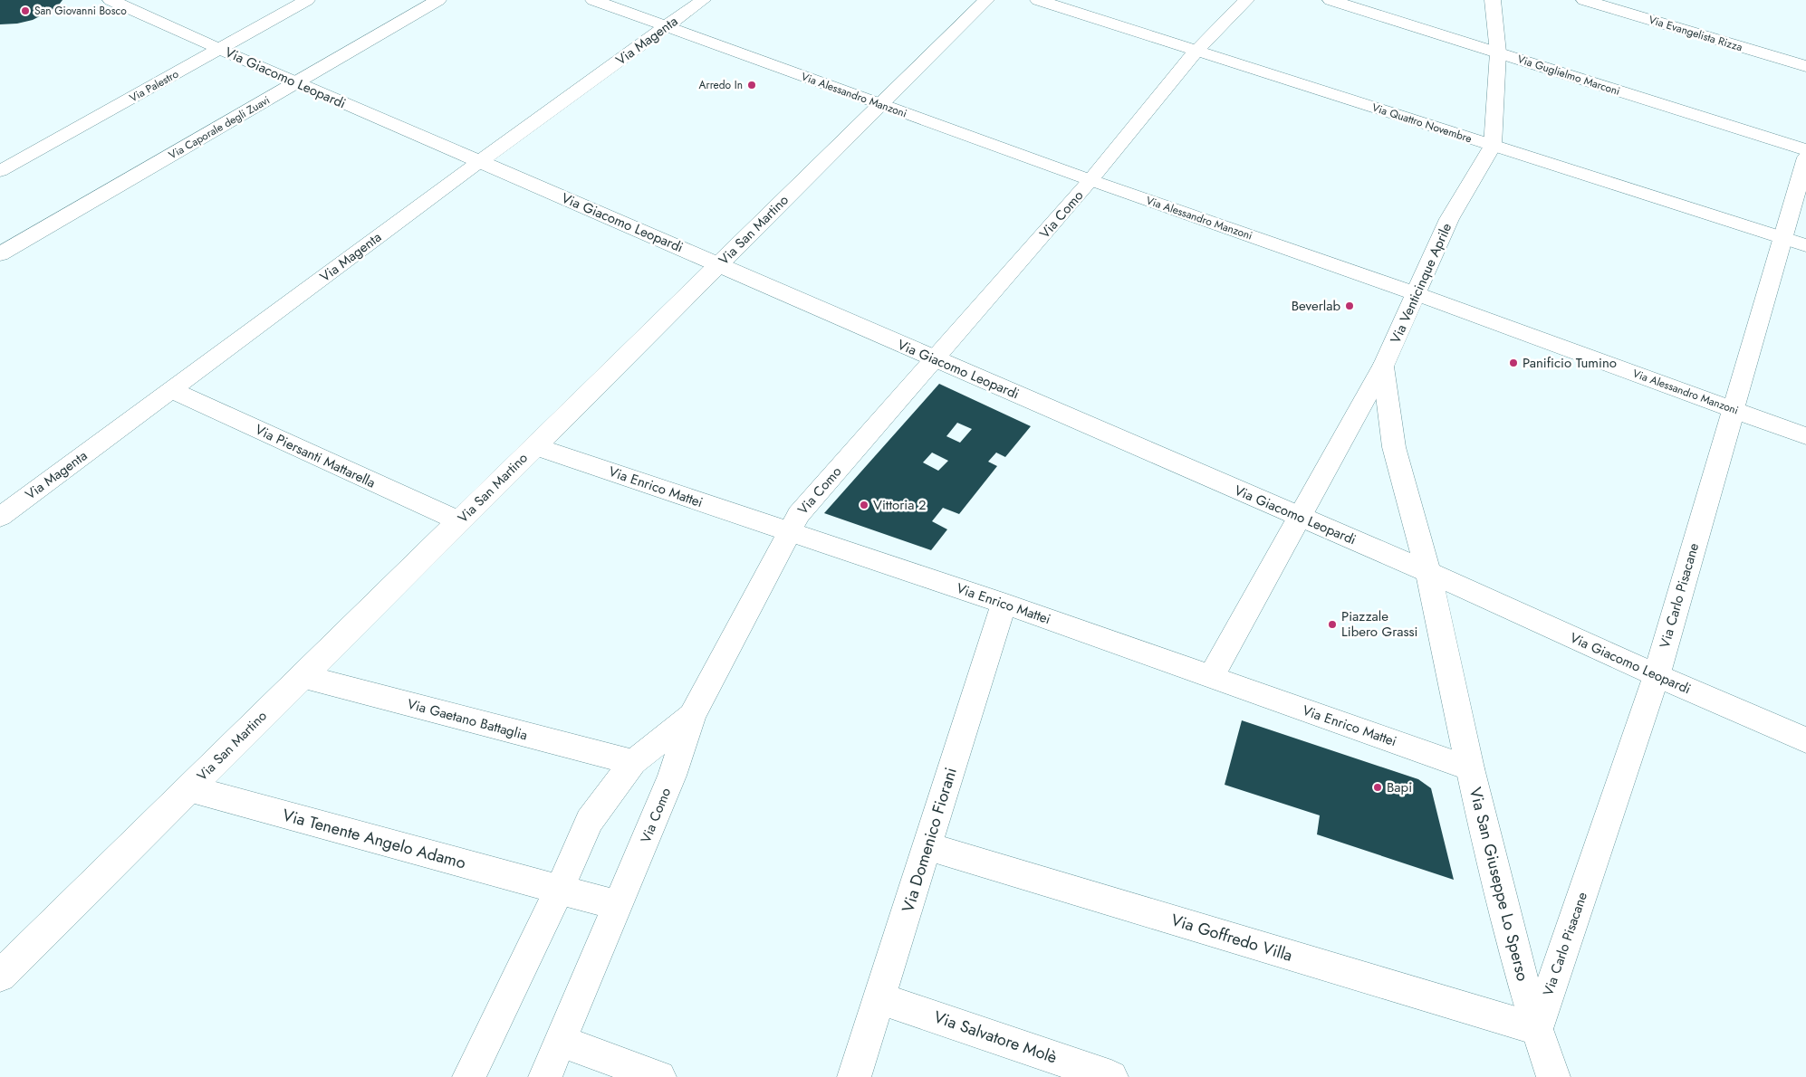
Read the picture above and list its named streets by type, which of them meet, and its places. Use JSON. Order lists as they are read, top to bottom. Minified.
{"streets":{"street":["Via Evangelista Rizza","Via Magenta","Via Guglielmo Marconi","Via Giacomo Leopardi","Via Palestro","Via Alessandro Manzoni","Via Quattro Novembre","Via Caporale degli Zuavi","Via Como","Via San Martino","Via Venticinque Aprile","Via Piersanti Mattarella","Via Enrico Mattei","Via Carlo Pisacane","Via Gaetano Battaglia","Via Tenente Angelo Adamo","Via Domenico Fiorani","Via San Giuseppe Lo Sperso","Via Goffredo Villa","Via Salvatore Molè"]},"crossings":[["Via Magenta","Via Giacomo Leopardi"],["Via Magenta","Via Alessandro Manzoni"],["Via Magenta","Via Piersanti Mattarella"],["Via Guglielmo Marconi","Via Venticinque Aprile"],["Via Giacomo Leopardi","Via Palestro"],["Via Giacomo Leopardi","Via Caporale degli Zuavi"],["Via Giacomo Leopardi","Via Como"],["Via Giacomo Leopardi","Via San Martino"],["Via Giacomo Leopardi","Via Venticinque Aprile"],["Via Giacomo Leopardi","Via Carlo Pisacane"],["Via Giacomo Leopardi","Via San Giuseppe Lo Sperso"],["Via Alessandro Manzoni","Via Como"],["Via Alessandro Manzoni","Via San Martino"],["Via Alessandro Manzoni","Via Venticinque Aprile"],["Via Alessandro Manzoni","Via Carlo Pisacane"],["Via Quattro Novembre","Via Como"],["Via Quattro Novembre","Via Venticinque Aprile"],["Via Quattro Novembre","Via Carlo Pisacane"],["Via Como","Via Enrico Mattei"],["Via Como","Via Tenente Angelo Adamo"],["Via San Martino","Via Piersanti Mattarella"],["Via San Martino","Via Enrico Mattei"],["Via San Martino","Via Gaetano Battaglia"],["Via San Martino","Via Tenente Angelo Adamo"],["Via Venticinque Aprile","Via Enrico Mattei"],["Via Enrico Mattei","Via Domenico Fiorani"],["Via Enrico Mattei","Via San Giuseppe Lo Sperso"],["Via Carlo Pisacane","Via San Giuseppe Lo Sperso"],["Via Carlo Pisacane","Via Goffredo Villa"],["Via Domenico Fiorani","Via Goffredo Villa"],["Via Domenico Fiorani","Via Salvatore Molè"],["Via San Giuseppe Lo Sperso","Via Goffredo Villa"]],"places":["San Giovanni Bosco","Arredo In","Beverlab","Panificio Tumino","Vittoria 2","Piazzale Libero Grassi","Bapi"]}
